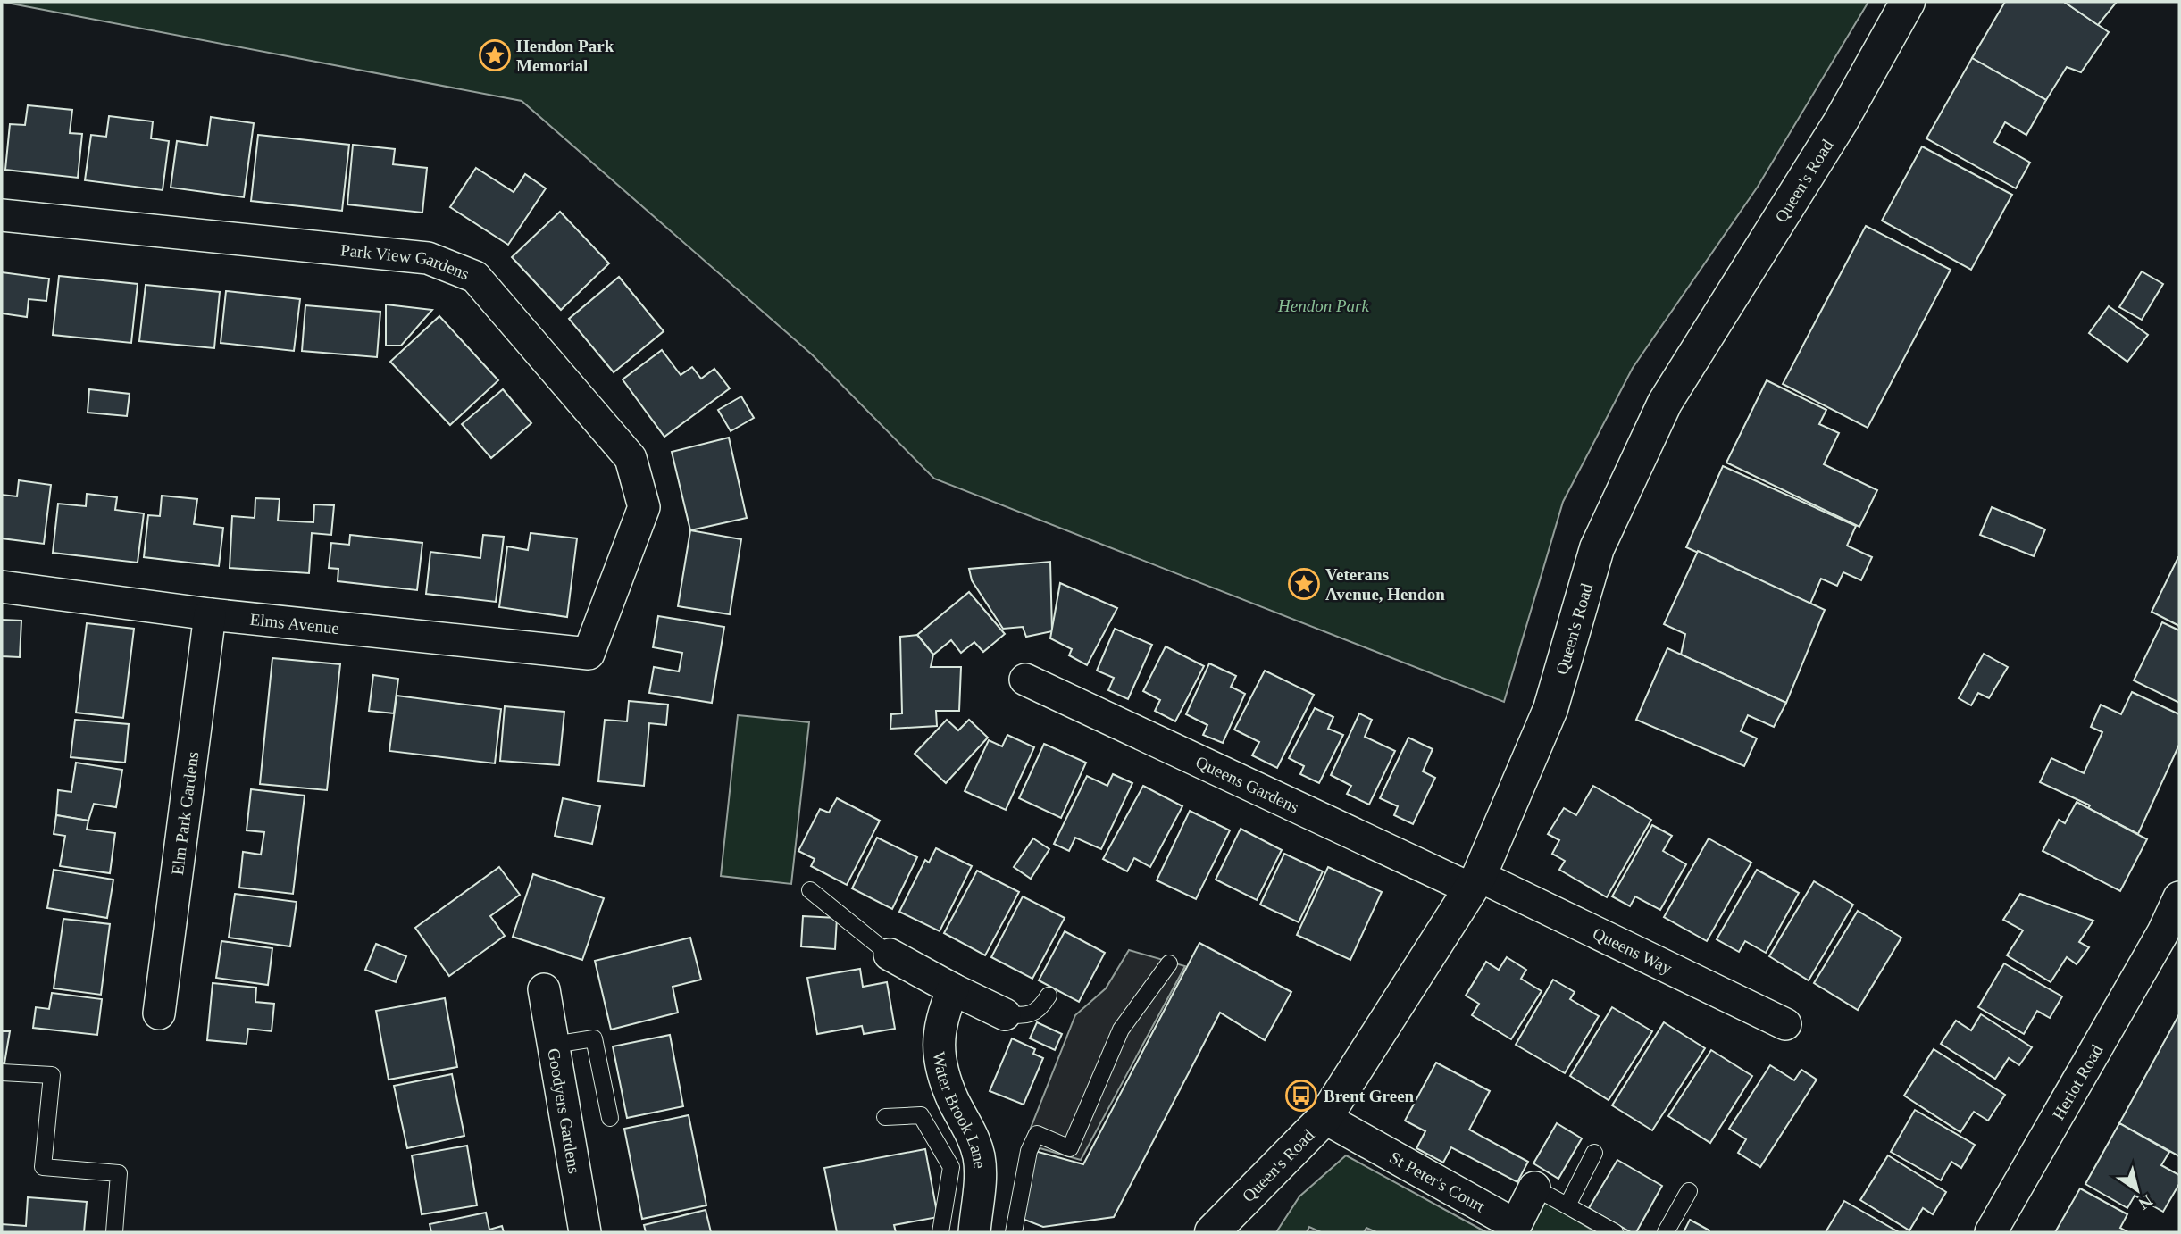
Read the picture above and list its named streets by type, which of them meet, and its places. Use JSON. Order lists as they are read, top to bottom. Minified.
{"streets":{"main road":["Queen's Road"],"street":["Park View Gardens","Elms Avenue","Queens Gardens","Elm Park Gardens","Queens Way","Heriot Road","Water Brook Lane","Goodyers Gardens","St Peter's Court"]},"crossings":[["Queen's Road","Queens Gardens"],["Queen's Road","Queens Way"],["Queen's Road","St Peter's Court"],["Park View Gardens","Elms Avenue"],["Elms Avenue","Elm Park Gardens"],["Queens Gardens","Queens Way"]],"parks":["Hendon Park"],"places":{"place":["Hendon Park Memorial","Veterans Avenue, Hendon"],"bus stop":["Brent Green"]},"north":"bottom right"}
